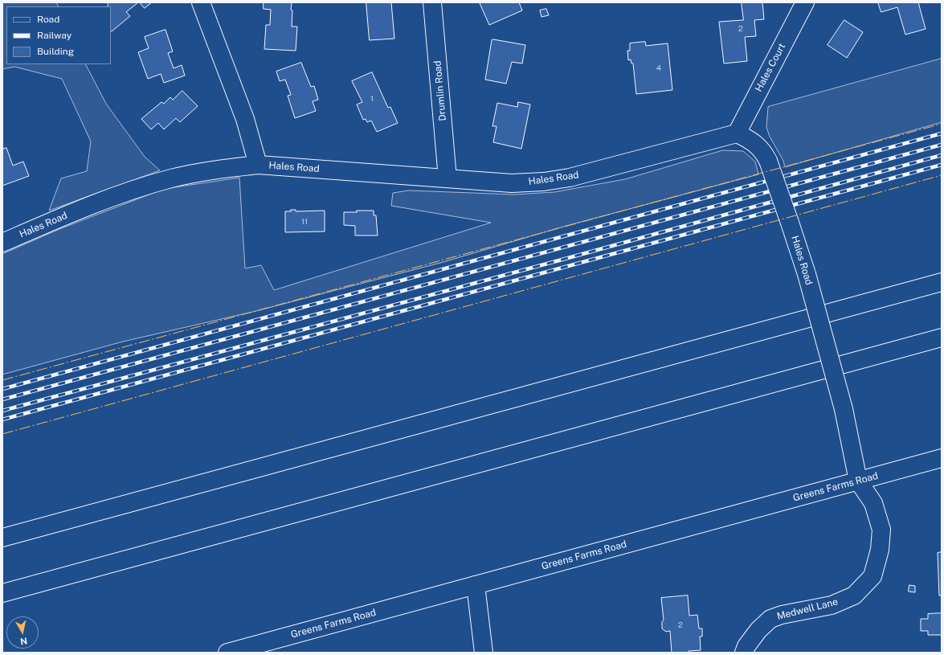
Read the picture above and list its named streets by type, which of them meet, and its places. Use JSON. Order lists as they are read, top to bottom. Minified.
{"streets":{"main road":["Hales Court","Drumlin Road","Hales Road","Greens Farms Road","Medwell Lane"]},"crossings":[["Hales Court","Hales Road"],["Drumlin Road","Hales Road"],["Hales Road","Greens Farms Road"],["Hales Road","Medwell Lane"],["Greens Farms Road","Medwell Lane"]],"house_numbers":["2","4","1","11","2"],"legend":["Road","Railway","Building"],"north":"bottom"}
